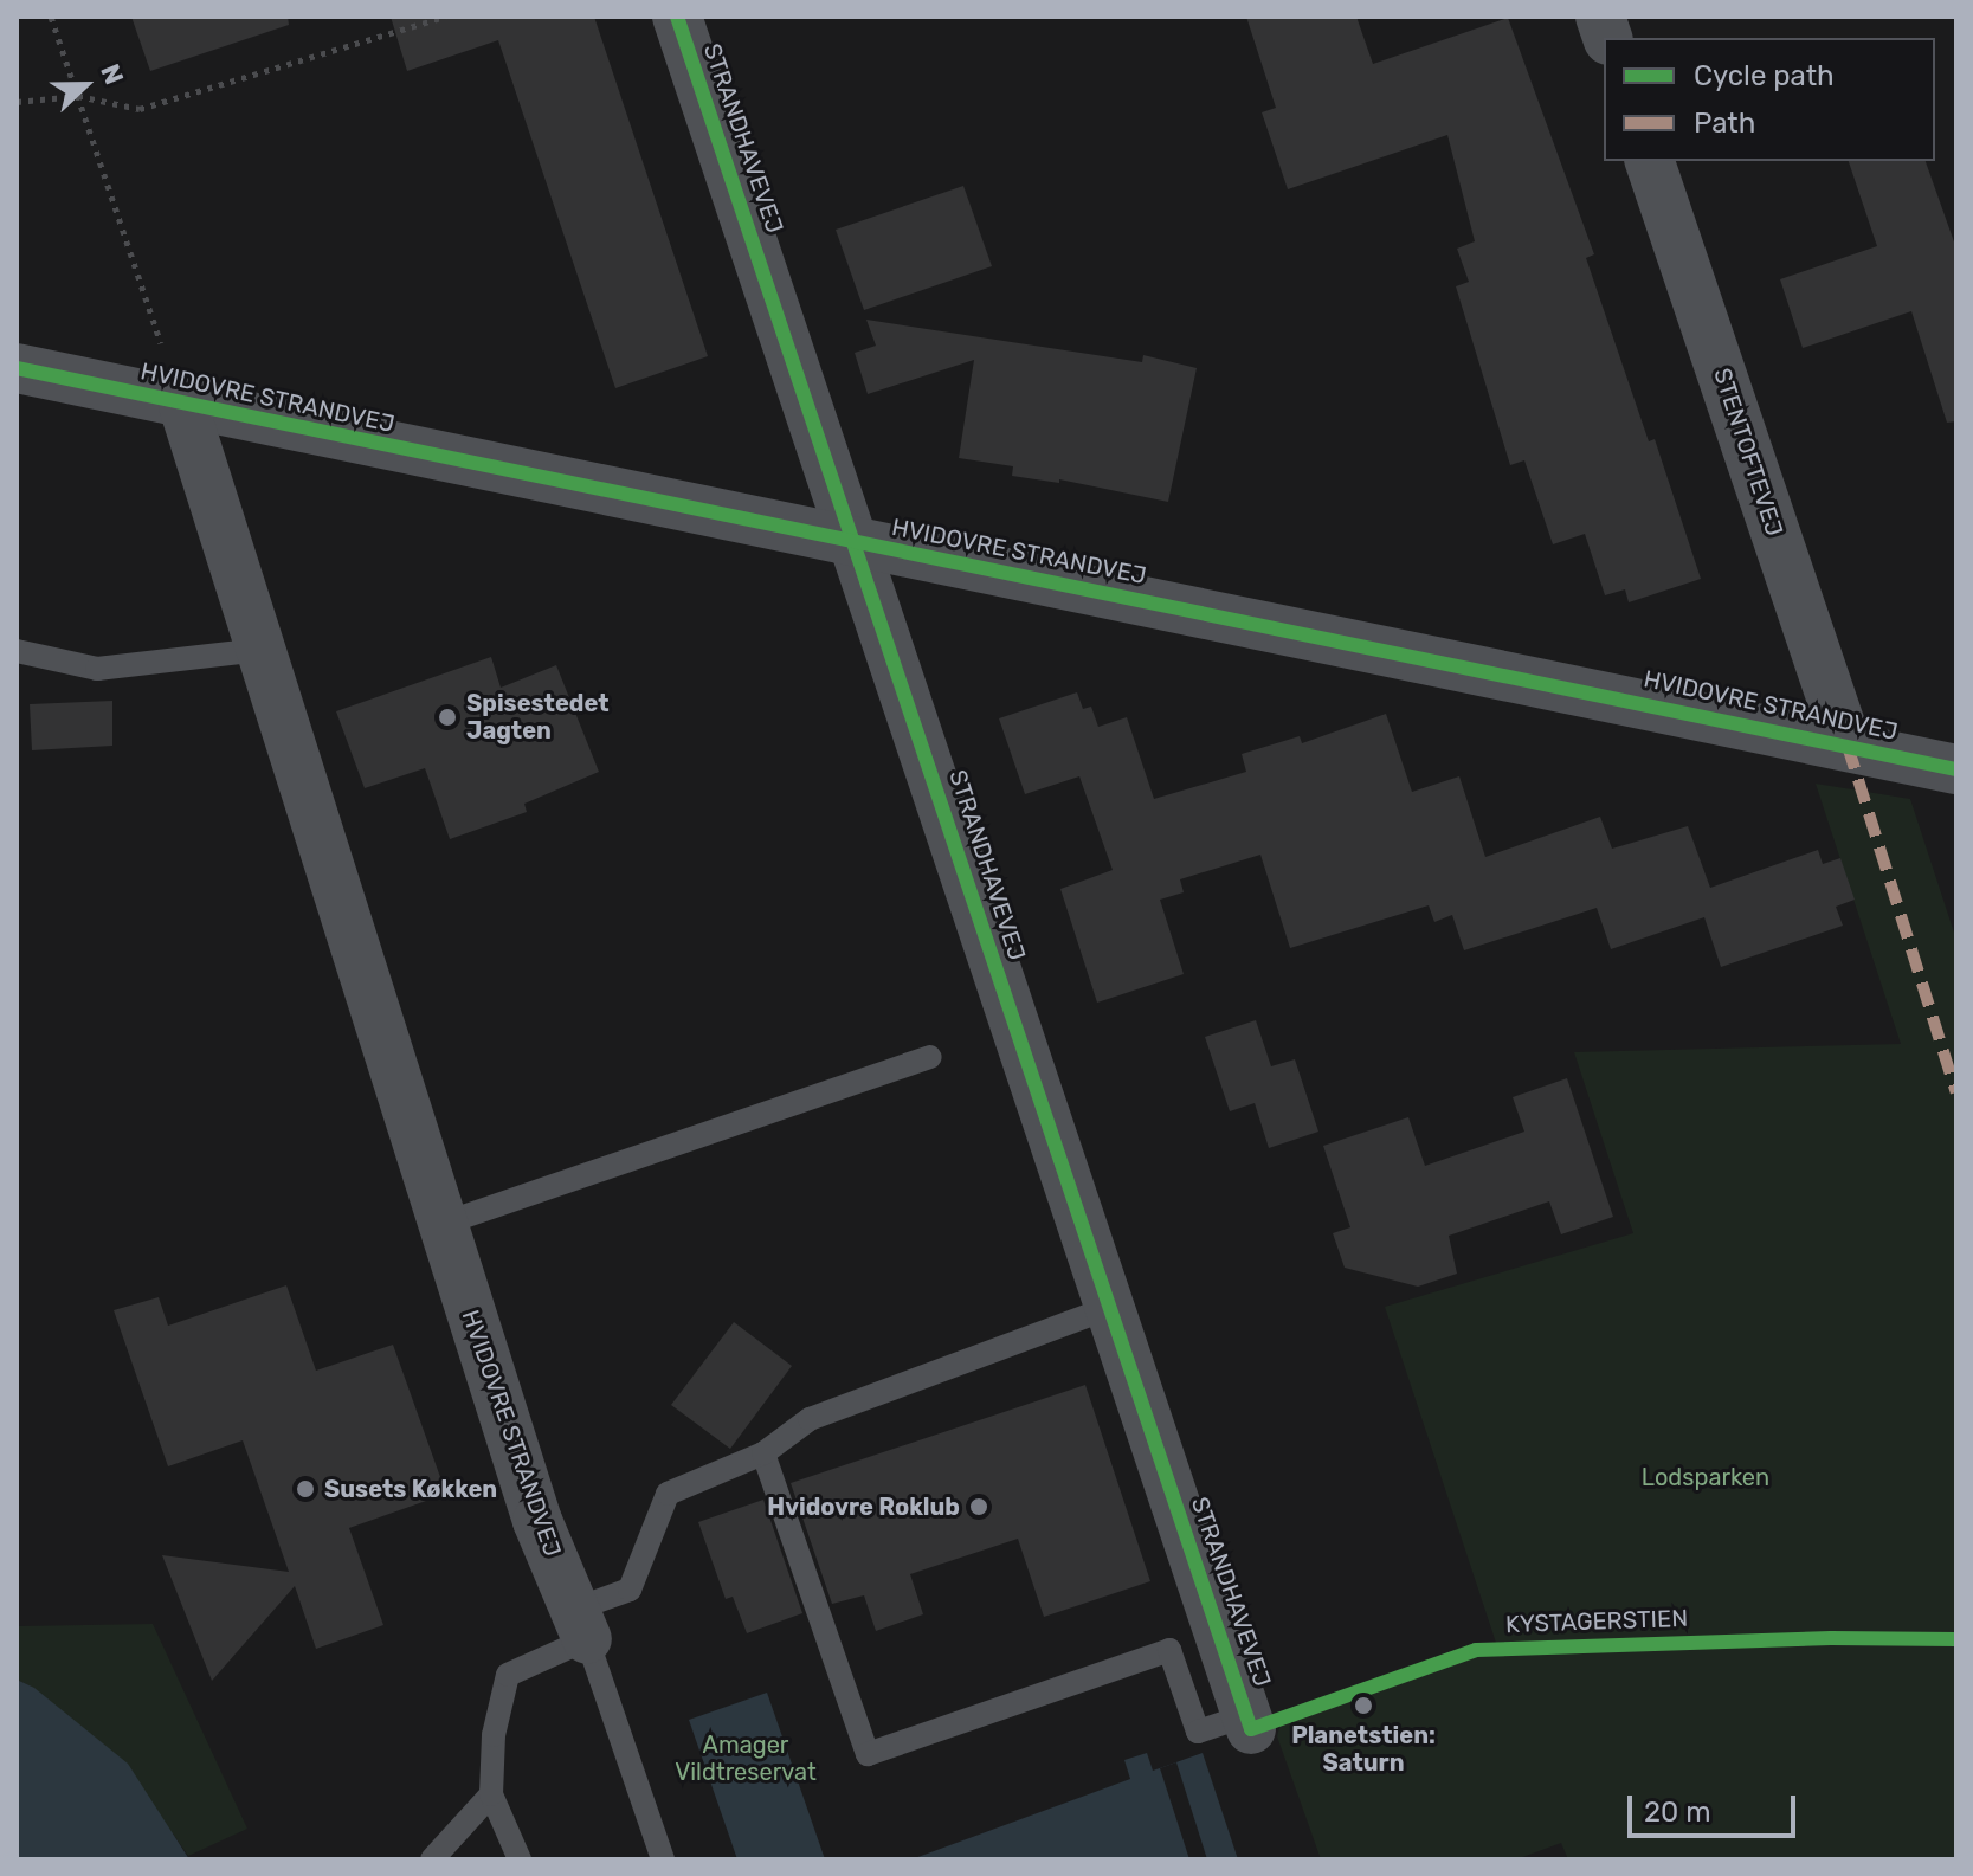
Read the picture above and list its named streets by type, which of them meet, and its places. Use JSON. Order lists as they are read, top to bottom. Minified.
{"streets":{"street":["STRANDHAVEVEJ","HVIDOVRE STRANDVEJ","STENTOFTEVEJ"],"cycle path":["KYSTAGERSTIEN"]},"crossings":[["STRANDHAVEVEJ","HVIDOVRE STRANDVEJ"],["HVIDOVRE STRANDVEJ","STENTOFTEVEJ"]],"parks":["Lodsparken","Amager Vildtreservat"],"places":["Spisestedet Jagten","Susets Køkken","Hvidovre Roklub","Planetstien: Saturn"],"legend":["Cycle path","Path"],"scale_bar":"20 m","north":"right"}
